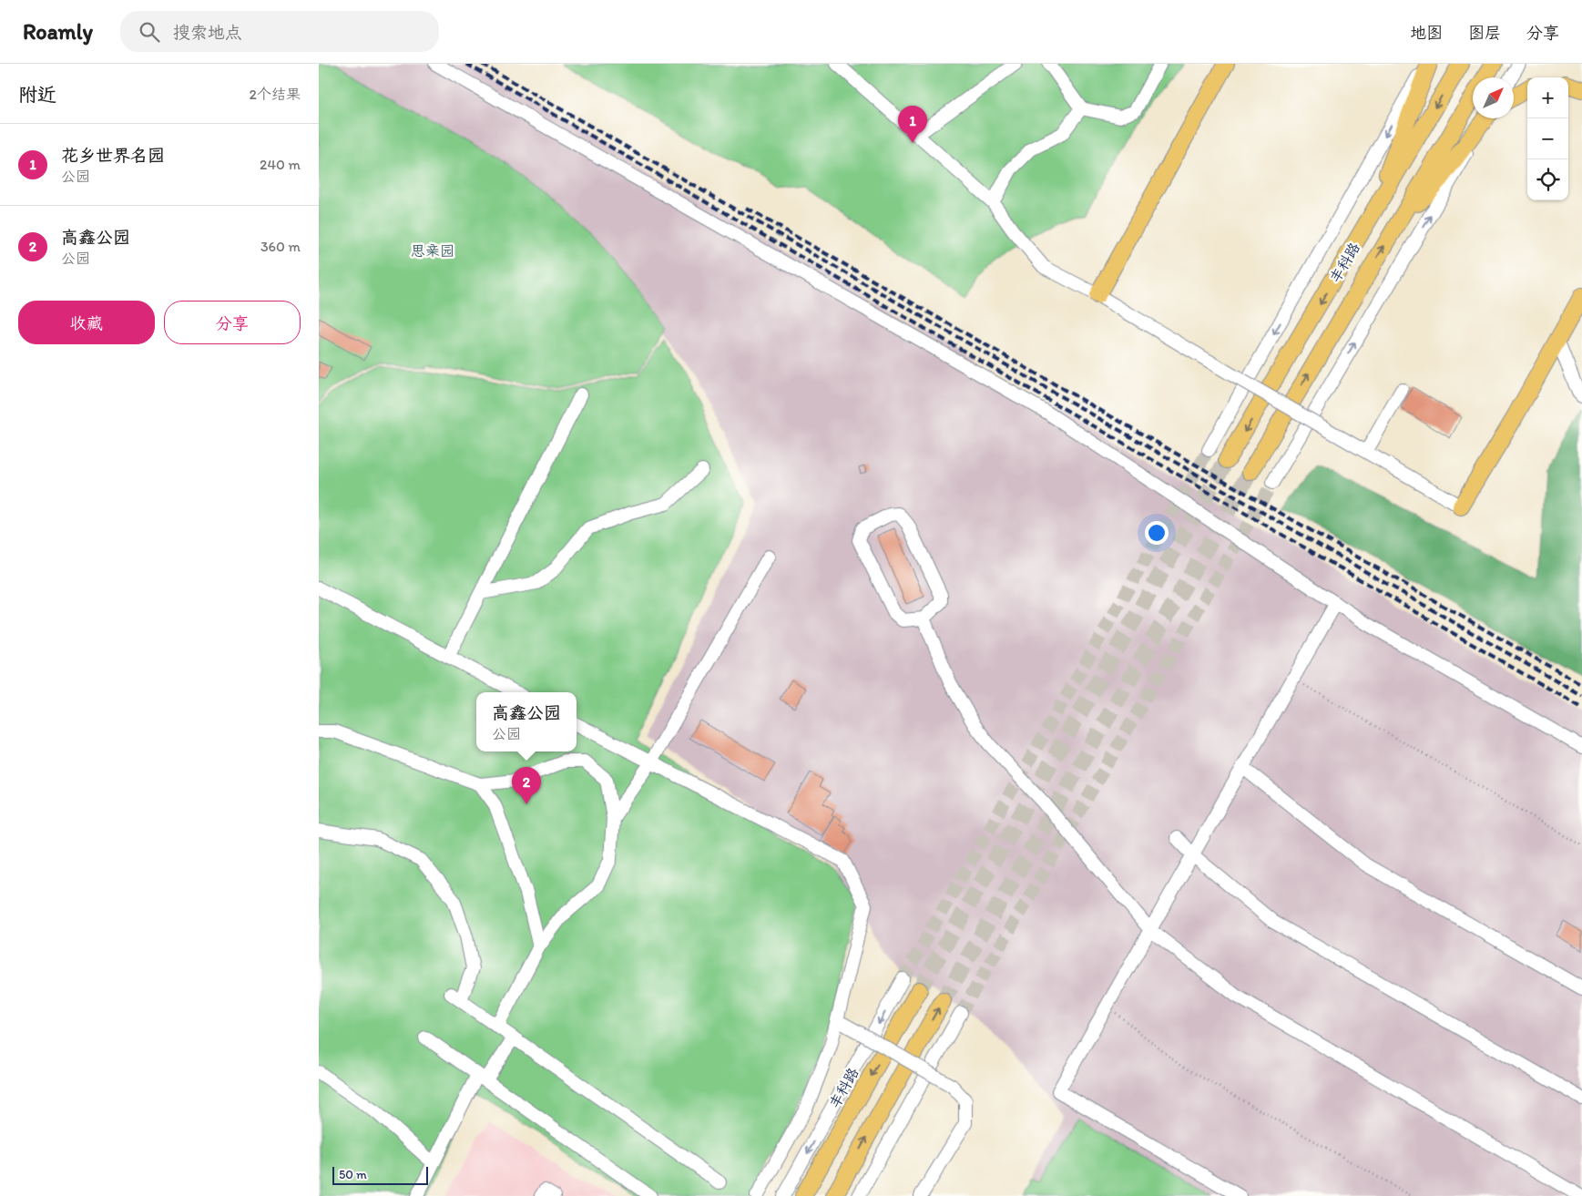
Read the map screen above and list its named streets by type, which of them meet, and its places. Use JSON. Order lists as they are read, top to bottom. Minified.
{"streets":{"main road":["丰科路"]},"parks":["思亲园"],"scale_bar":"50 m","north":"top right","page":{"header":"Roamly","search":"搜索地点","nav":["地图","图层","分享"],"heading":["附近","2个结果"],"map_buttons":["+","−"],"pins":["1","2"],"list":[{"mark":"1","name":"花乡世界名园","note":"公园","value":"240 m"},{"mark":"2","name":"高鑫公园","note":"公园","value":"360 m"}],"buttons":["收藏","分享"],"popup":["高鑫公园","公园"],"scale":"50 m"}}
